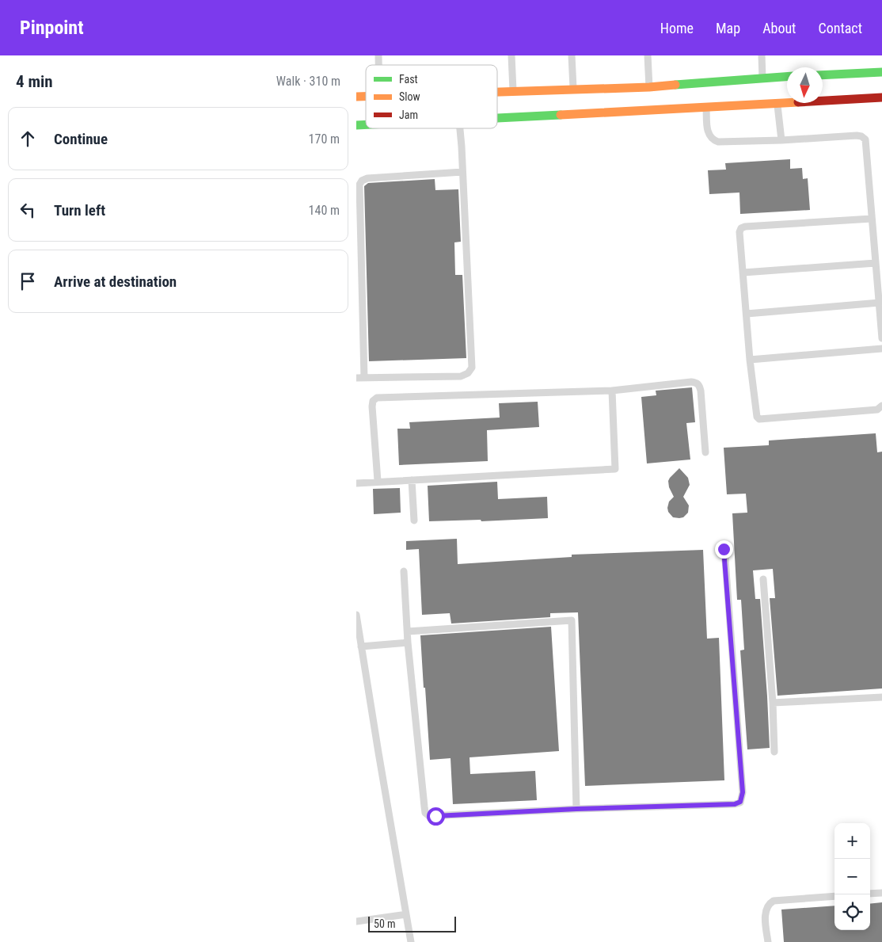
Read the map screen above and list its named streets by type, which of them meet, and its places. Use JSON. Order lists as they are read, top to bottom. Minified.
{"legend":["Fast","Slow","Jam"],"scale_bar":"50 m","north":"bottom","page":{"header":"Pinpoint","nav":["Home","Map","About","Contact"],"heading":["4 min","Walk · 310 m"],"list":[["Continue","170 m"],["Turn left","140 m"],"Arrive at destination"],"map_buttons":["+","−"],"scale":"50 m"}}
